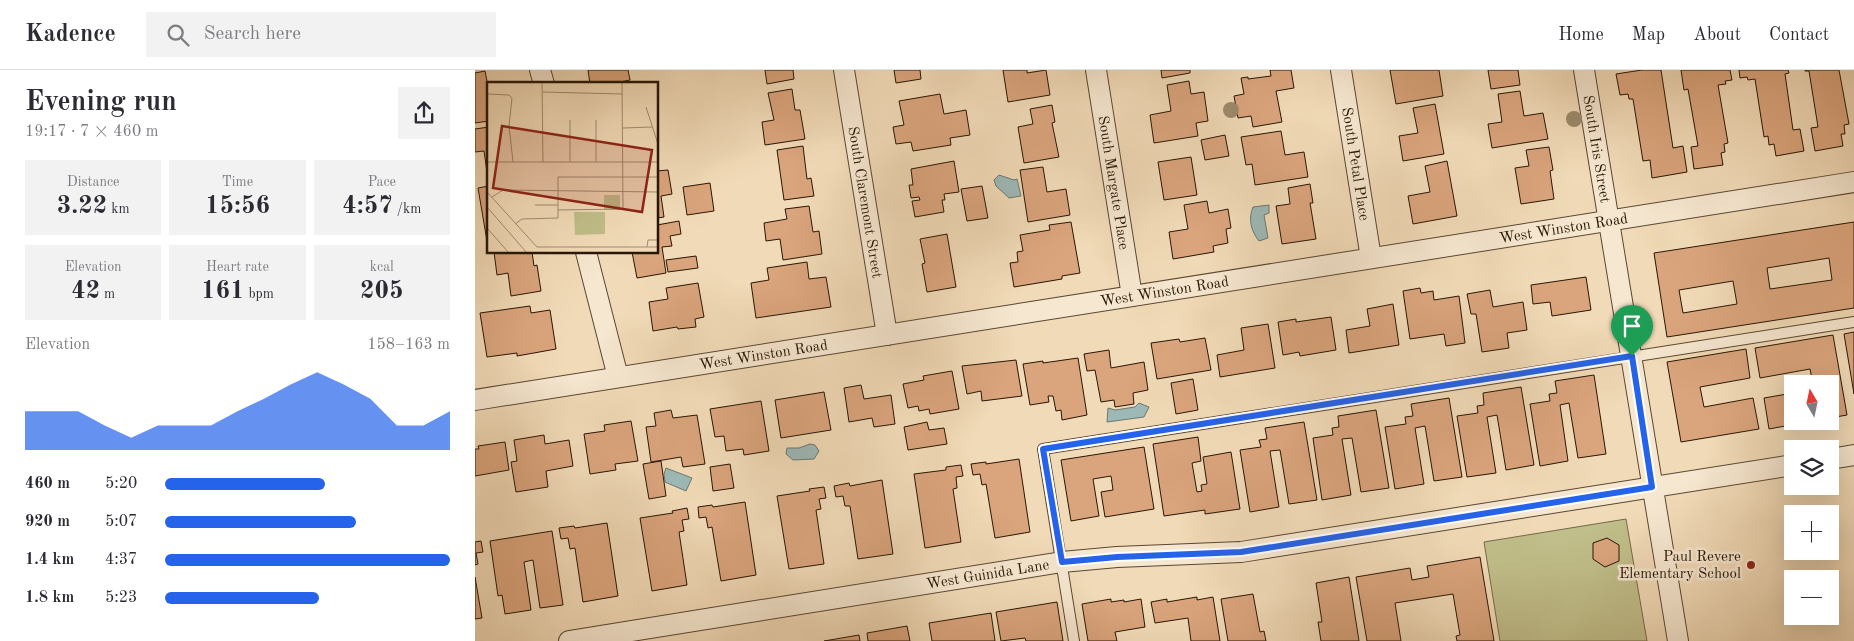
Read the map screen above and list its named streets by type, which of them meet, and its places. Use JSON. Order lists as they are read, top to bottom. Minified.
{"streets":{"street":["South Iris Street","South Petal Place","South Margate Place","South Claremont Street","West Winston Road","West Guinida Lane"]},"crossings":[["South Iris Street","West Winston Road"],["South Iris Street","West Guinida Lane"],["South Petal Place","West Winston Road"],["South Margate Place","West Winston Road"],["South Claremont Street","West Winston Road"]],"places":["Paul Revere Elementary School"],"north":"top","page":{"header":"Kadence","search":"Search here","nav":["Home","Map","About","Contact"],"heading":["Evening run","19:17 · 7 × 460 m"],"stats":[["Distance","3.22 km"],["Time","15:56"],["Pace","4:57 /km"],["Elevation","42 m"],["Heart rate","161 bpm"],["kcal","205"]],"chart":["Elevation","158–163 m"],"map_buttons":["+","−"],"list":[{"name":"460 m","note":"5:20"},{"name":"920 m","note":"5:07"},{"name":"1.4 km","note":"4:37"},{"name":"1.8 km","note":"5:23"}]}}
